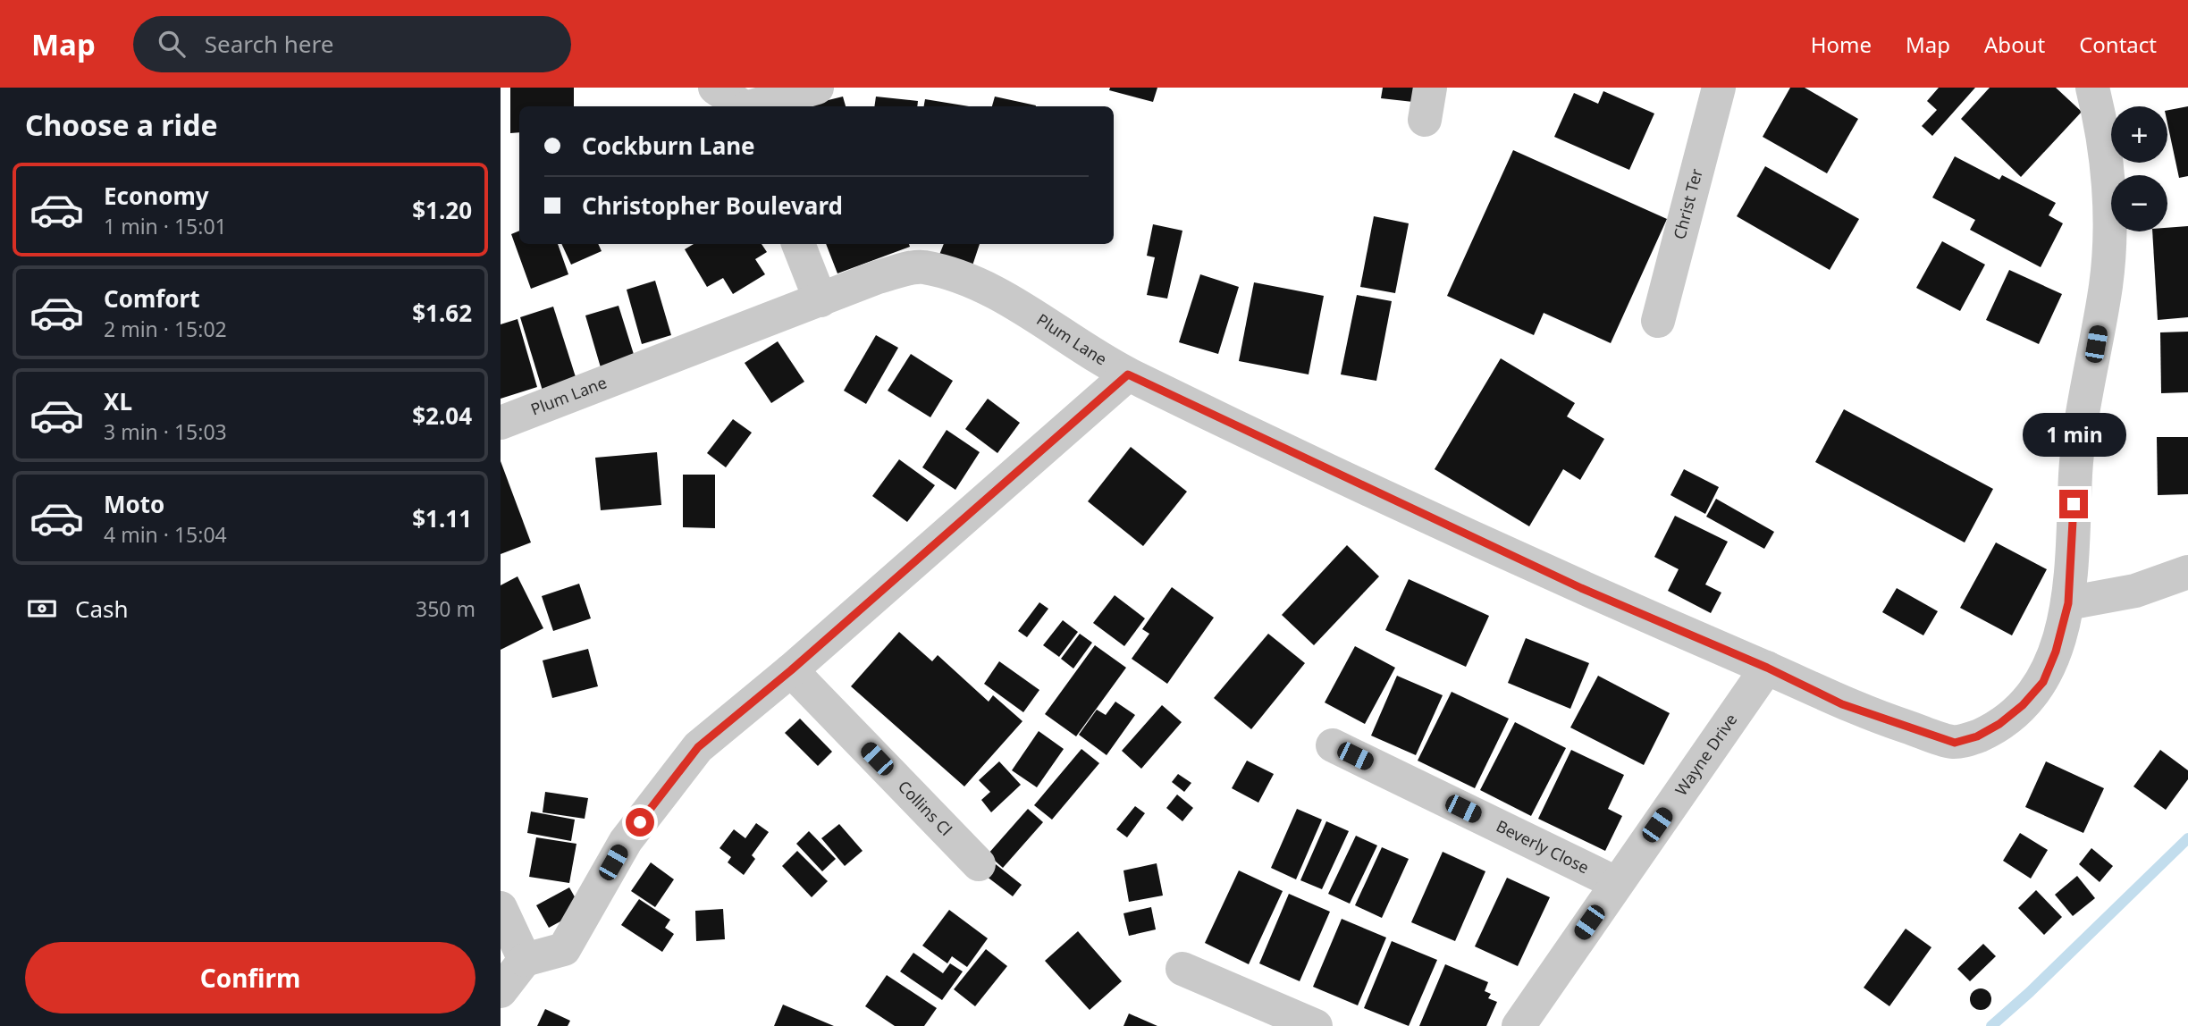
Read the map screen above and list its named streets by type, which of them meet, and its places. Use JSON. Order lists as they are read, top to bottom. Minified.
{"streets":{"street":["Christ Ter","Plum Lane","Wayne Drive","Collins Cl","Beverly Close"]},"crossings":[["Plum Lane","Wayne Drive"],["Wayne Drive","Beverly Close"]],"page":{"header":"Map","search":"Search here","nav":["Home","Map","About","Contact"],"heading":"Choose a ride","map_buttons":["+","−"],"banner":["Cockburn Lane","Christopher Boulevard"],"list":[{"name":"Economy","note":"1 min · 15:01","value":"$1.20"},{"name":"Comfort","note":"2 min · 15:02","value":"$1.62"},{"name":"XL","note":"3 min · 15:03","value":"$2.04"},{"name":"Moto","note":"4 min · 15:04","value":"$1.11"}],"bubble":"1 min","pay":["Cash","350 m"],"buttons":"Confirm"}}
